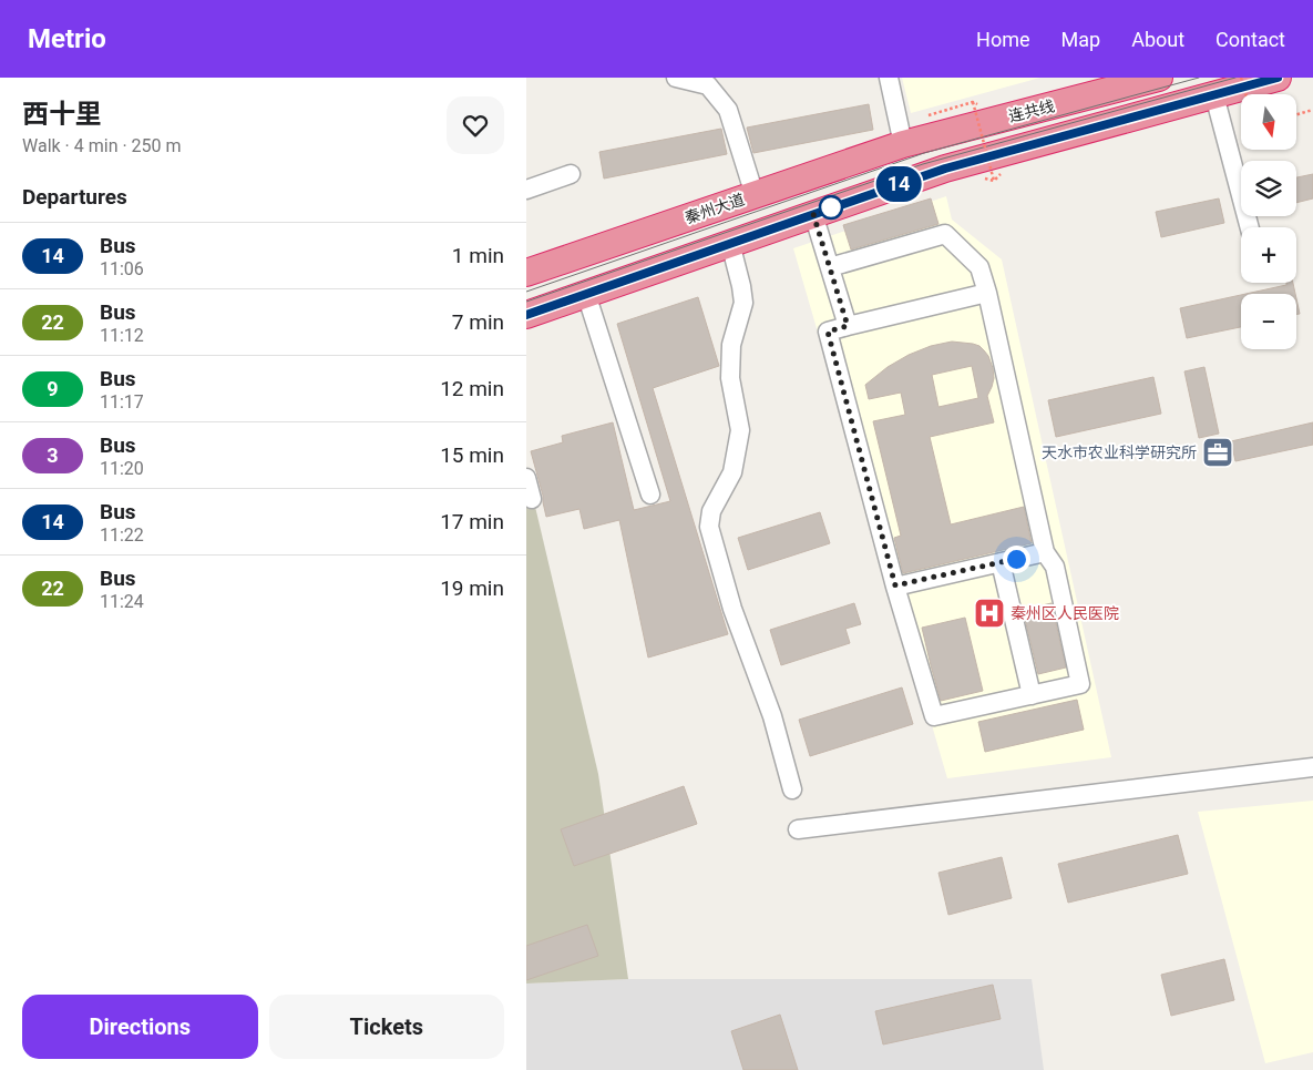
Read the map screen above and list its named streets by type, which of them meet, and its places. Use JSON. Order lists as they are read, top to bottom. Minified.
{"streets":{"highway":["连共线","秦州大道"]},"crossings":[["连共线","秦州大道"]],"places":{"office":["天水市农业科学研究所"],"hospital":["秦州区人民医院"]},"lines":["bus line 14"],"north":"bottom","page":{"header":"Metrio","nav":["Home","Map","About","Contact"],"heading":[["西十里","Walk · 4 min · 250 m"],"Departures"],"on_map":"14","map_buttons":["+","−"],"list":[{"mark":"14","name":"Bus","note":"11:06","value":"1 min"},{"mark":"22","name":"Bus","note":"11:12","value":"7 min"},{"mark":"9","name":"Bus","note":"11:17","value":"12 min"},{"mark":"3","name":"Bus","note":"11:20","value":"15 min"},{"mark":"14","name":"Bus","note":"11:22","value":"17 min"},{"mark":"22","name":"Bus","note":"11:24","value":"19 min"}],"buttons":["Directions","Tickets"]}}
